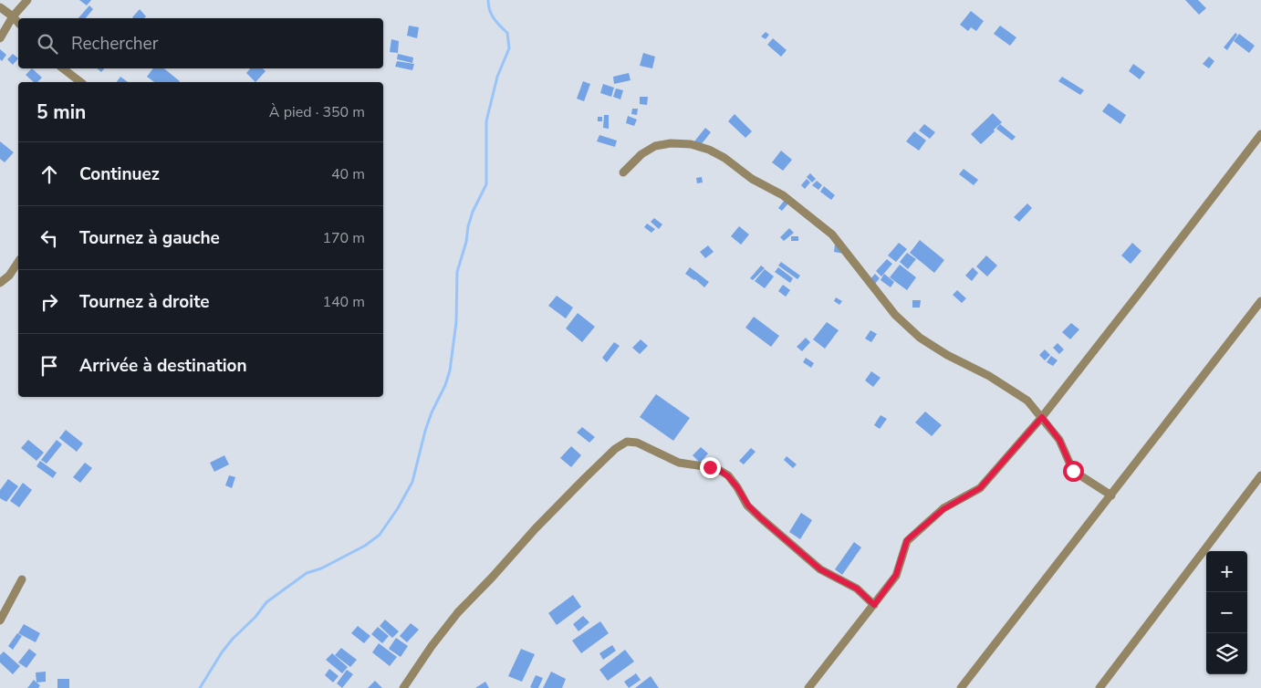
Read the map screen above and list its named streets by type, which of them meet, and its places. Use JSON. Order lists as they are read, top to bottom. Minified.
{"page":{"search":"Rechercher","heading":["5 min","À pied · 350 m"],"list":[["Continuez","40 m"],["Tournez à gauche","170 m"],["Tournez à droite","140 m"],"Arrivée à destination"],"map_buttons":["+","−"]}}
